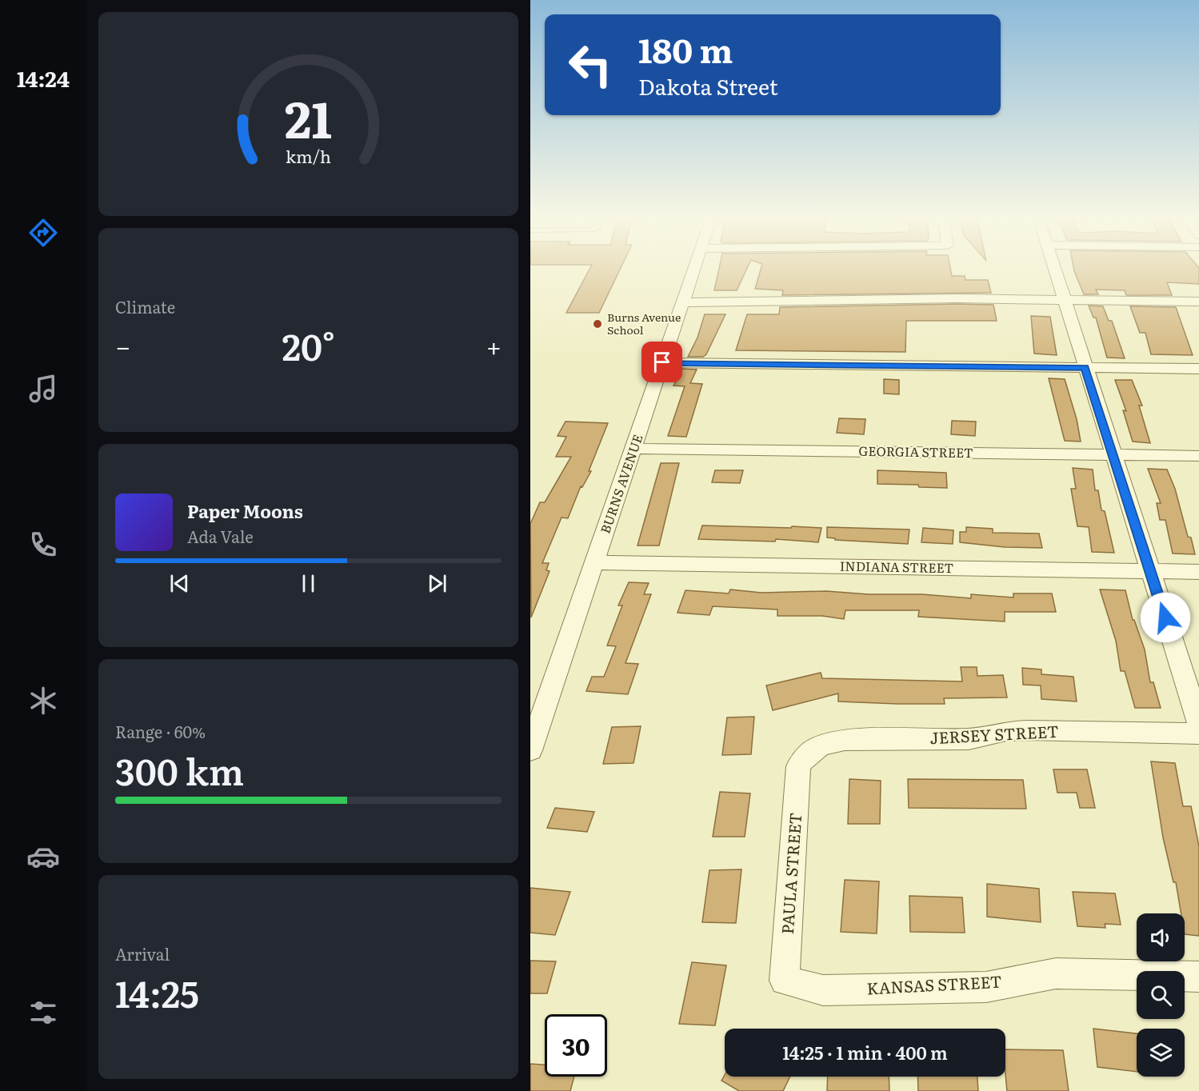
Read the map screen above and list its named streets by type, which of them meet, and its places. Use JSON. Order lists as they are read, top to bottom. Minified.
{"streets":{"street":["GEORGIA STREET","BURNS AVENUE","INDIANA STREET","JERSEY STREET","PAULA STREET","KANSAS STREET"]},"crossings":[["GEORGIA STREET","BURNS AVENUE"],["BURNS AVENUE","INDIANA STREET"],["JERSEY STREET","PAULA STREET"],["PAULA STREET","KANSAS STREET"]],"places":["Burns Avenue School"],"page":{"tabs":"14:24","turn":["180 m","Dakota Street"],"tile":["Climate",["Range · 60%","300 km"],["Arrival","14:25"]],"heat":["−","20°","+"],"song":["Paper Moons","Ada Vale"],"limit":"30","trip":"14:25 · 1 min · 400 m","gauge":["21","km/h"]}}
